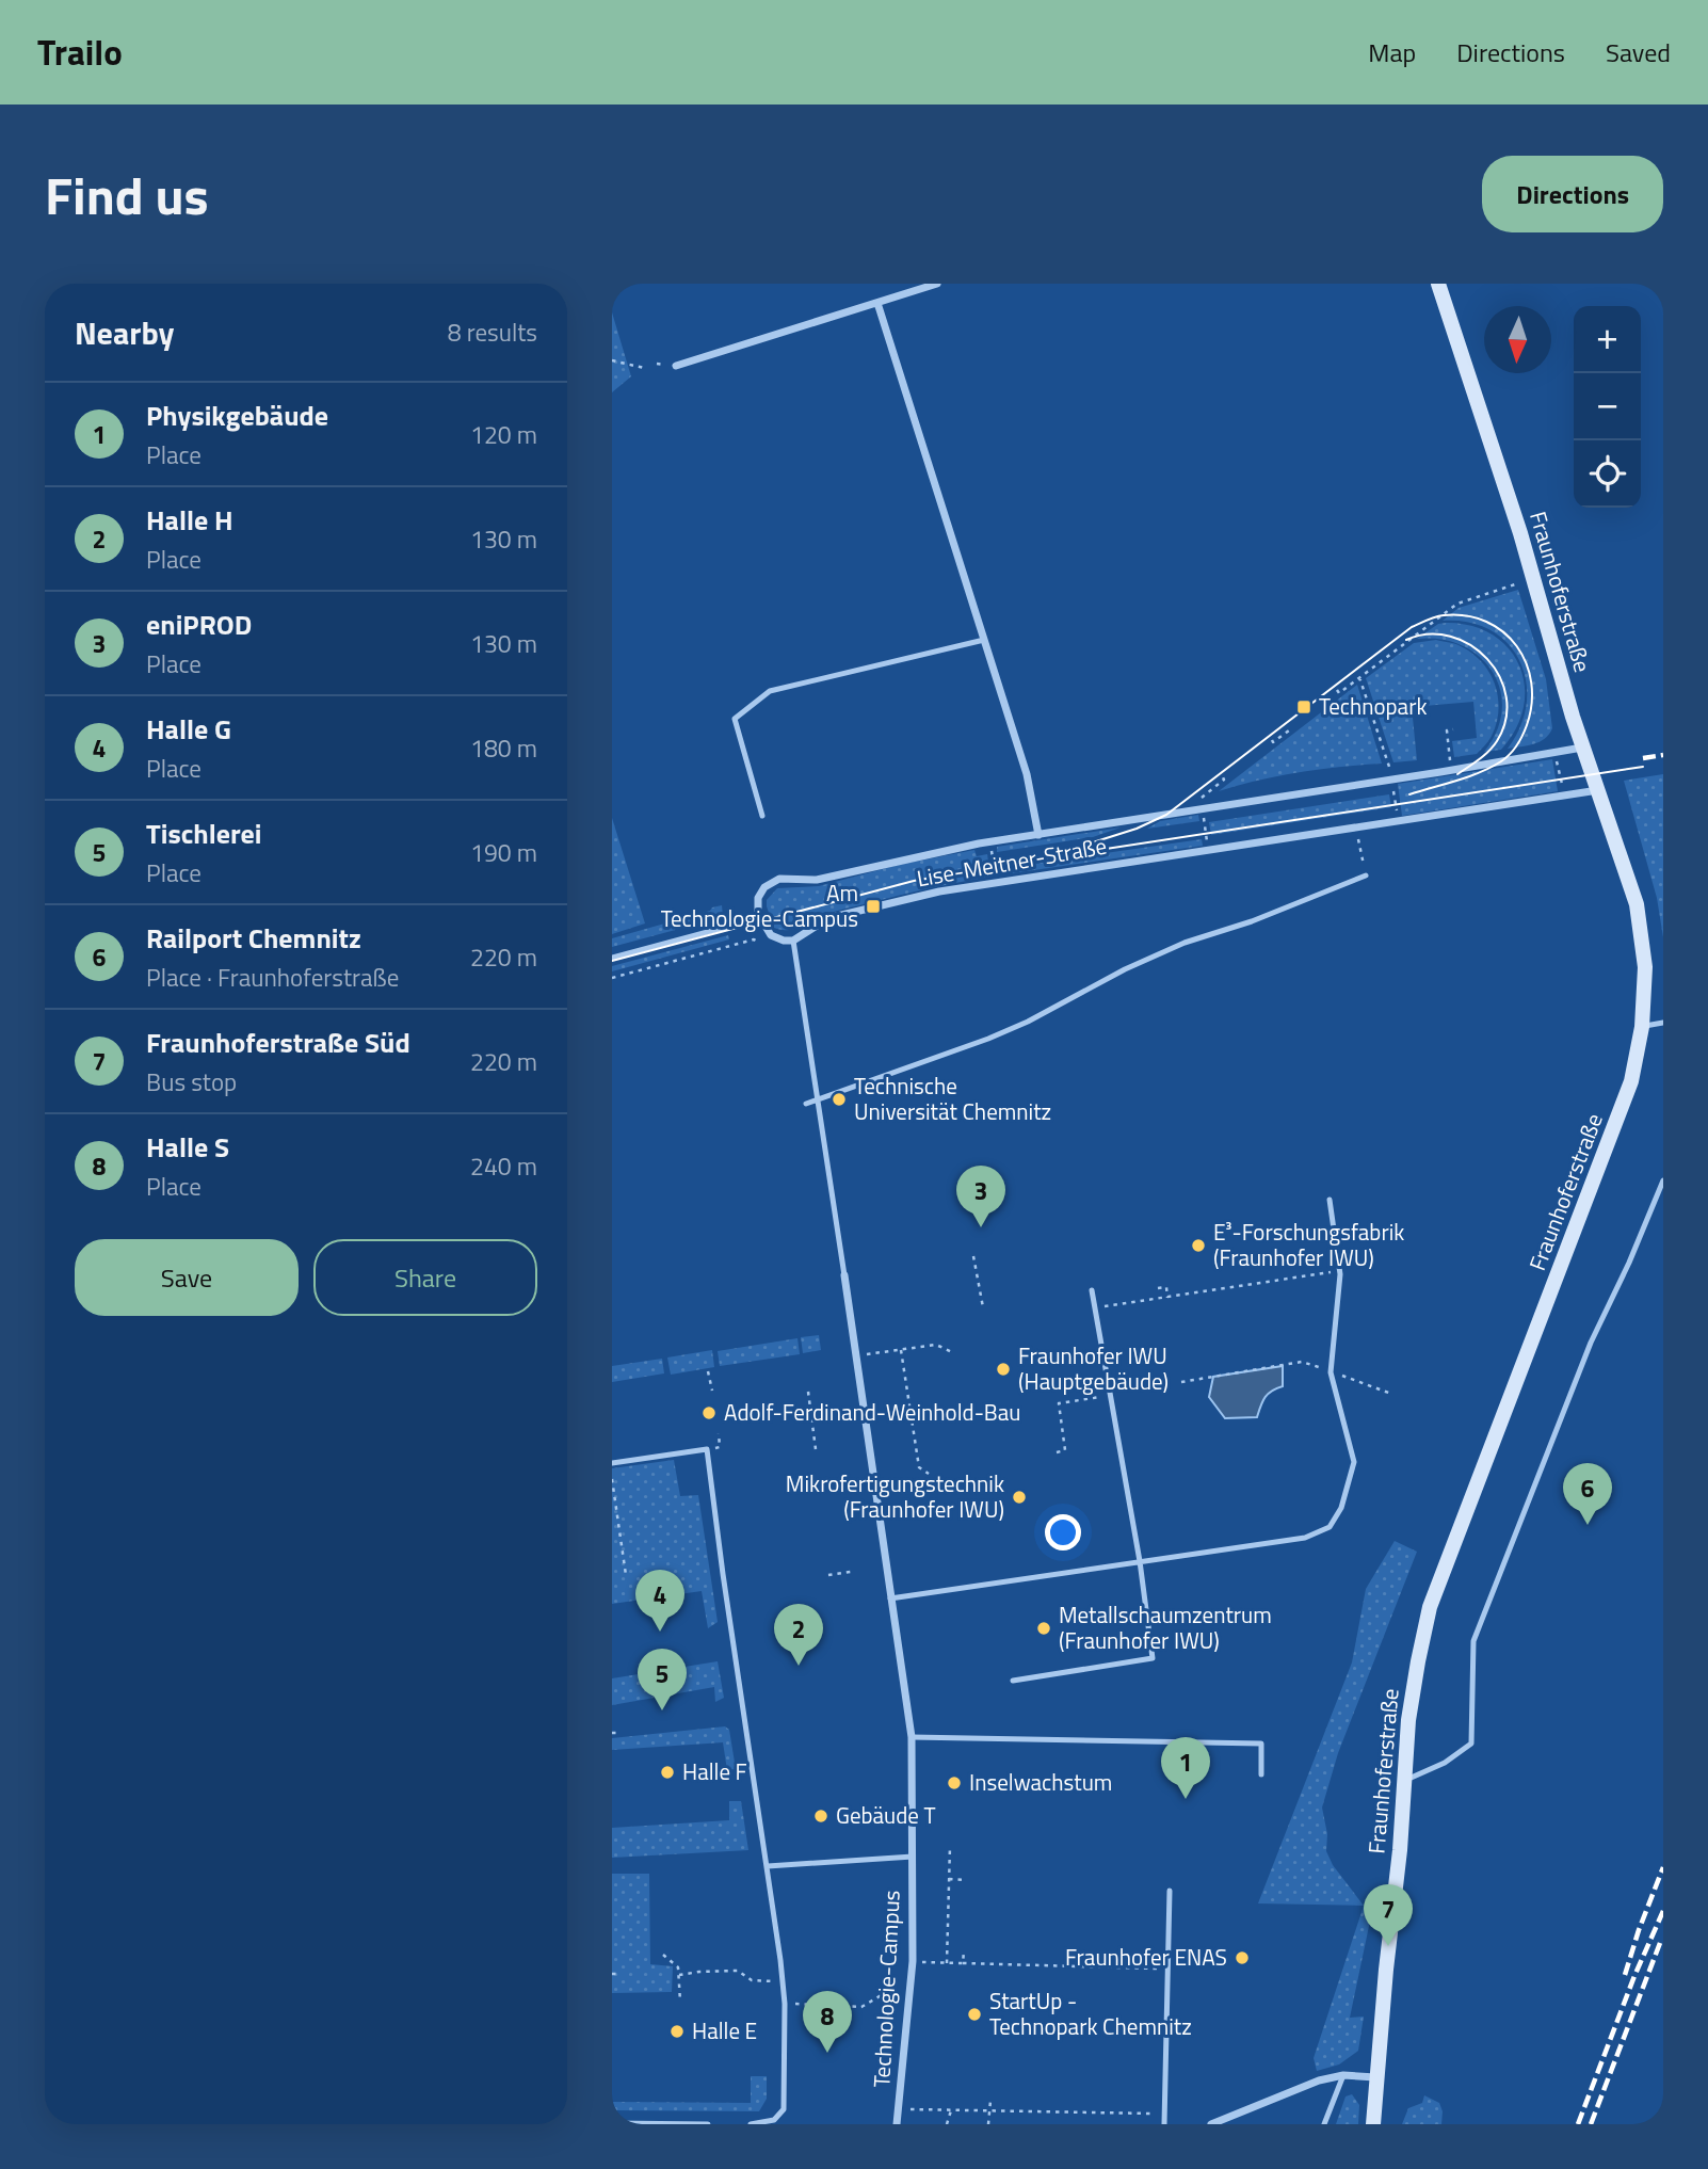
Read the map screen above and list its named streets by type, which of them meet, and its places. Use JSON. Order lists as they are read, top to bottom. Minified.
{"streets":{"main road":["Fraunhoferstraße"],"street":["Lise-Meitner-Straße","Technologie-Campus"]},"crossings":[["Fraunhoferstraße","Lise-Meitner-Straße"]],"places":{"transit":["Technopark","Am Technologie-Campus"],"other":["Technische Universität Chemnitz","E³-Forschungsfabrik (Fraunhofer IWU)","Fraunhofer IWU (Hauptgebäude)","Adolf-Ferdinand-Weinhold-Bau","Mikrofertigungstechnik (Fraunhofer IWU)","Metallschaumzentrum (Fraunhofer IWU)","Halle F","Inselwachstum","Gebäude T","Fraunhofer ENAS","StartUp - Technopark Chemnitz","Halle E"]},"north":"bottom","page":{"header":"Trailo","nav":["Map","Directions","Saved"],"title":"Find us","buttons":["Directions",["Save","Share"]],"heading":["Nearby","8 results"],"map_buttons":["+","−"],"list":[{"mark":"1","name":"Physikgebäude","note":"Place","value":"120 m"},{"mark":"2","name":"Halle H","note":"Place","value":"130 m"},{"mark":"3","name":"eniPROD","note":"Place","value":"130 m"},{"mark":"4","name":"Halle G","note":"Place","value":"180 m"},{"mark":"5","name":"Tischlerei","note":"Place","value":"190 m"},{"mark":"6","name":"Railport Chemnitz","note":"Place · Fraunhoferstraße","value":"220 m"},{"mark":"7","name":"Fraunhoferstraße Süd","note":"Bus stop","value":"220 m"},{"mark":"8","name":"Halle S","note":"Place","value":"240 m"}],"pins":["3","6","4","2","5","1","7","8"]}}
